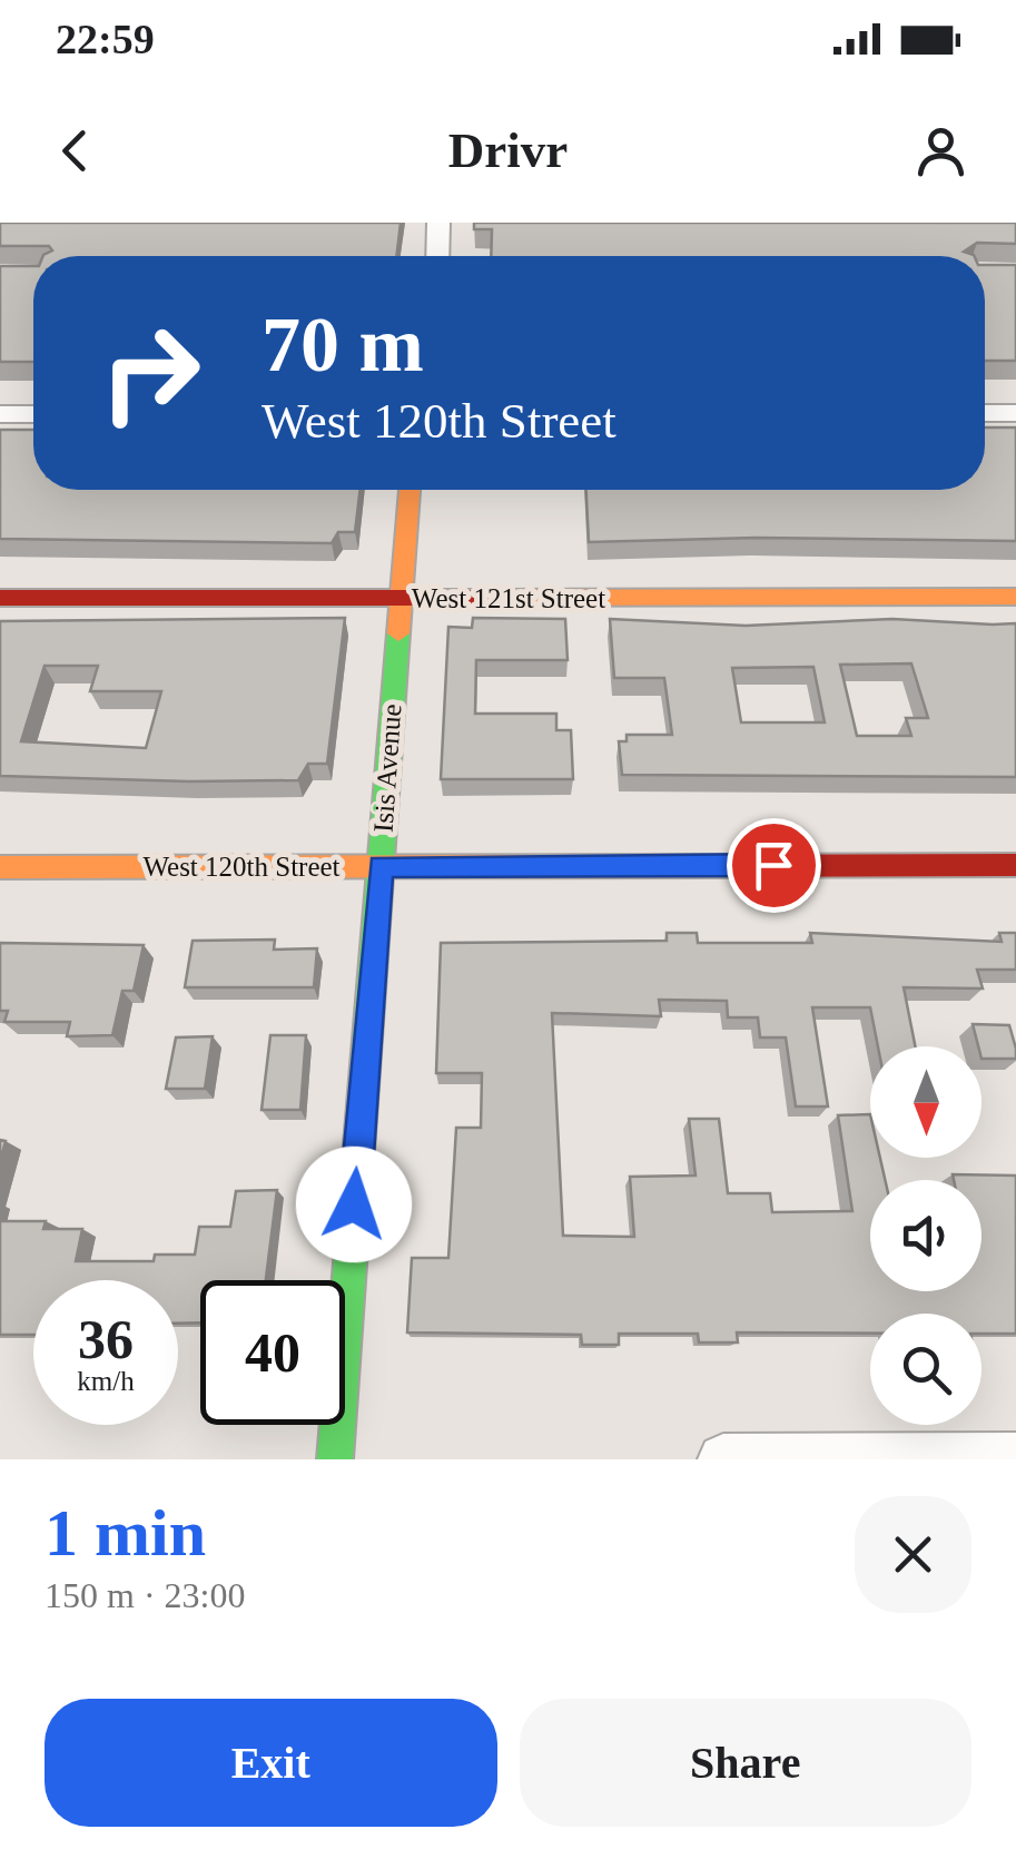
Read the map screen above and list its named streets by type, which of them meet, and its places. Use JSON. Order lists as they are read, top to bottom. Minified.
{"streets":{"street":["West 121st Street","Isis Avenue","West 120th Street"]},"crossings":[["West 121st Street","Isis Avenue"],["Isis Avenue","West 120th Street"]],"north":"bottom","page":{"status":"22:59","header":"Drivr","turn":["70 m","West 120th Street"],"speed":"36 km/h","limit":"40","heading":["1 min","150 m · 23:00"],"buttons":["Exit","Share"]}}
